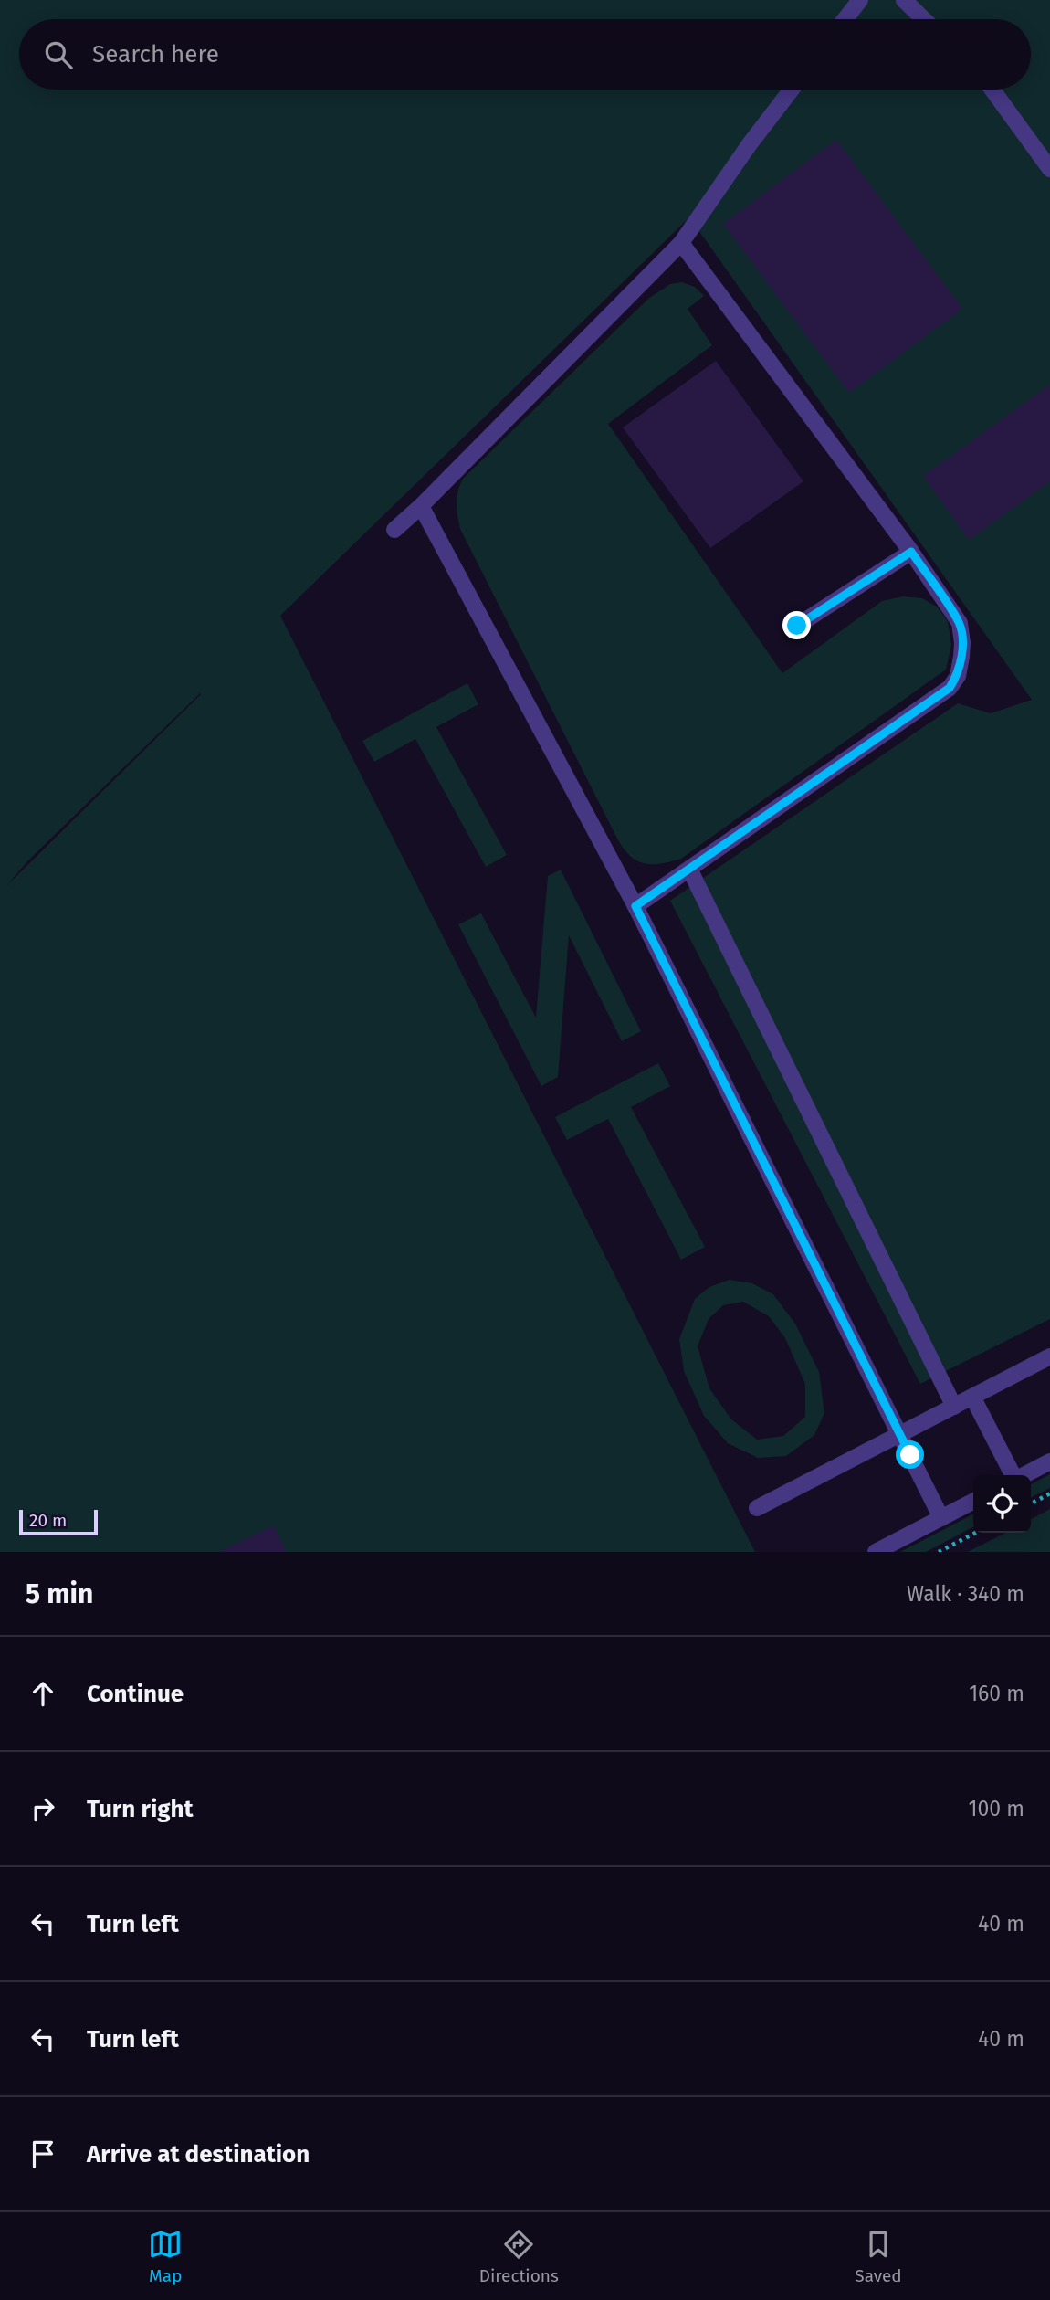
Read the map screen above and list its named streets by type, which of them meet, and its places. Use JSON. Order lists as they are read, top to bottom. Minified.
{"scale_bar":"20 m","page":{"search":"Search here","scale":"20 m","heading":["5 min","Walk · 340 m"],"list":[["Continue","160 m"],["Turn right","100 m"],["Turn left","40 m"],["Turn left","40 m"],"Arrive at destination"],"nav":["Map","Directions","Saved"]}}
